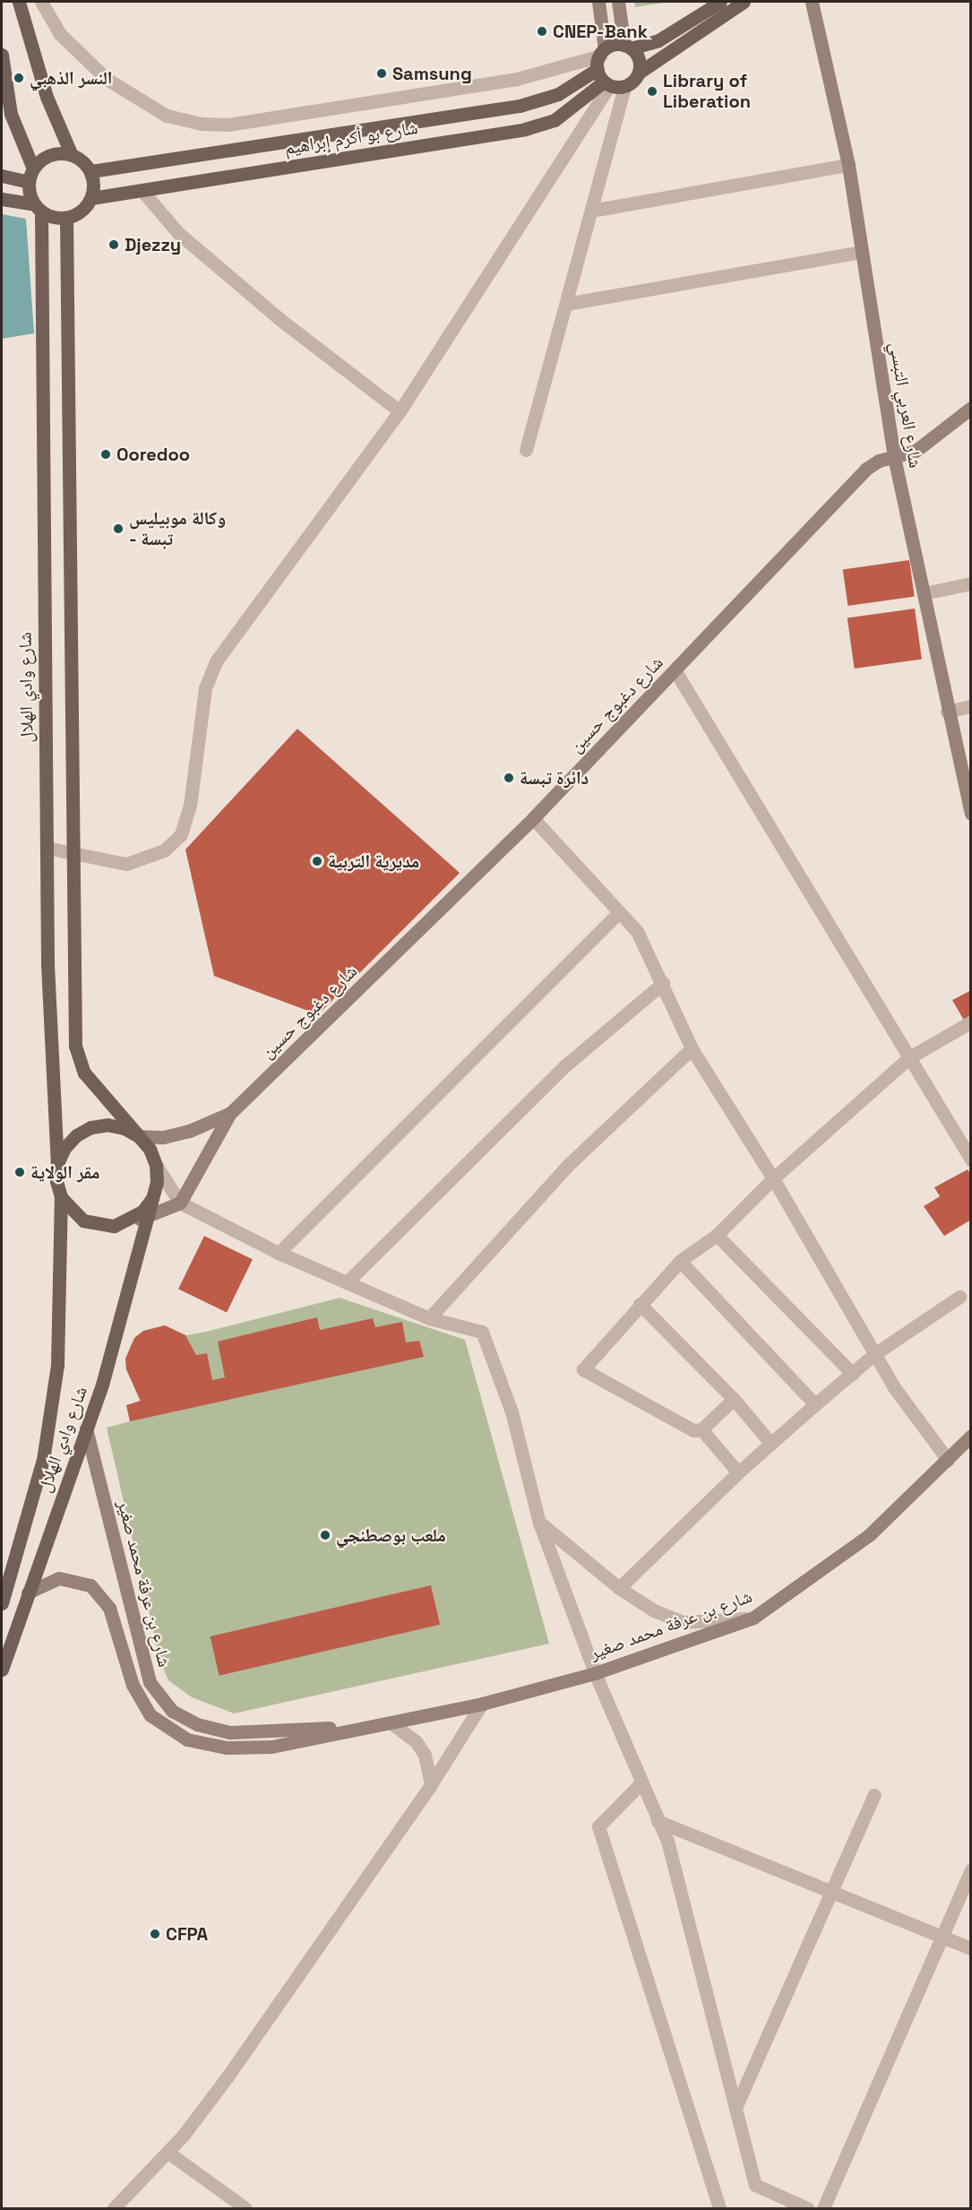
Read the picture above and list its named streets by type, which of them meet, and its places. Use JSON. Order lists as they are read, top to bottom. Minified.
{"streets":{"main road":["شارع بو أكرم إبراهيم","شارع وادي الهلال"],"street":["شارع العربي التبسي","شارع دغبوج حسين","شارع بن عرفة محمد صغير"]},"crossings":[["شارع بو أكرم إبراهيم","شارع وادي الهلال"],["شارع العربي التبسي","شارع دغبوج حسين"],["شارع وادي الهلال","شارع بن عرفة محمد صغير"]],"places":["CNEP-Bank","Samsung","النسر الذهبي","Library of Liberation","Djezzy","Ooredoo","وكالة موبيليس - تبسة","دائرة تبسة","مديرية التربية","مقر الولاية","ملعب بوصطنجي","CFPA"]}
